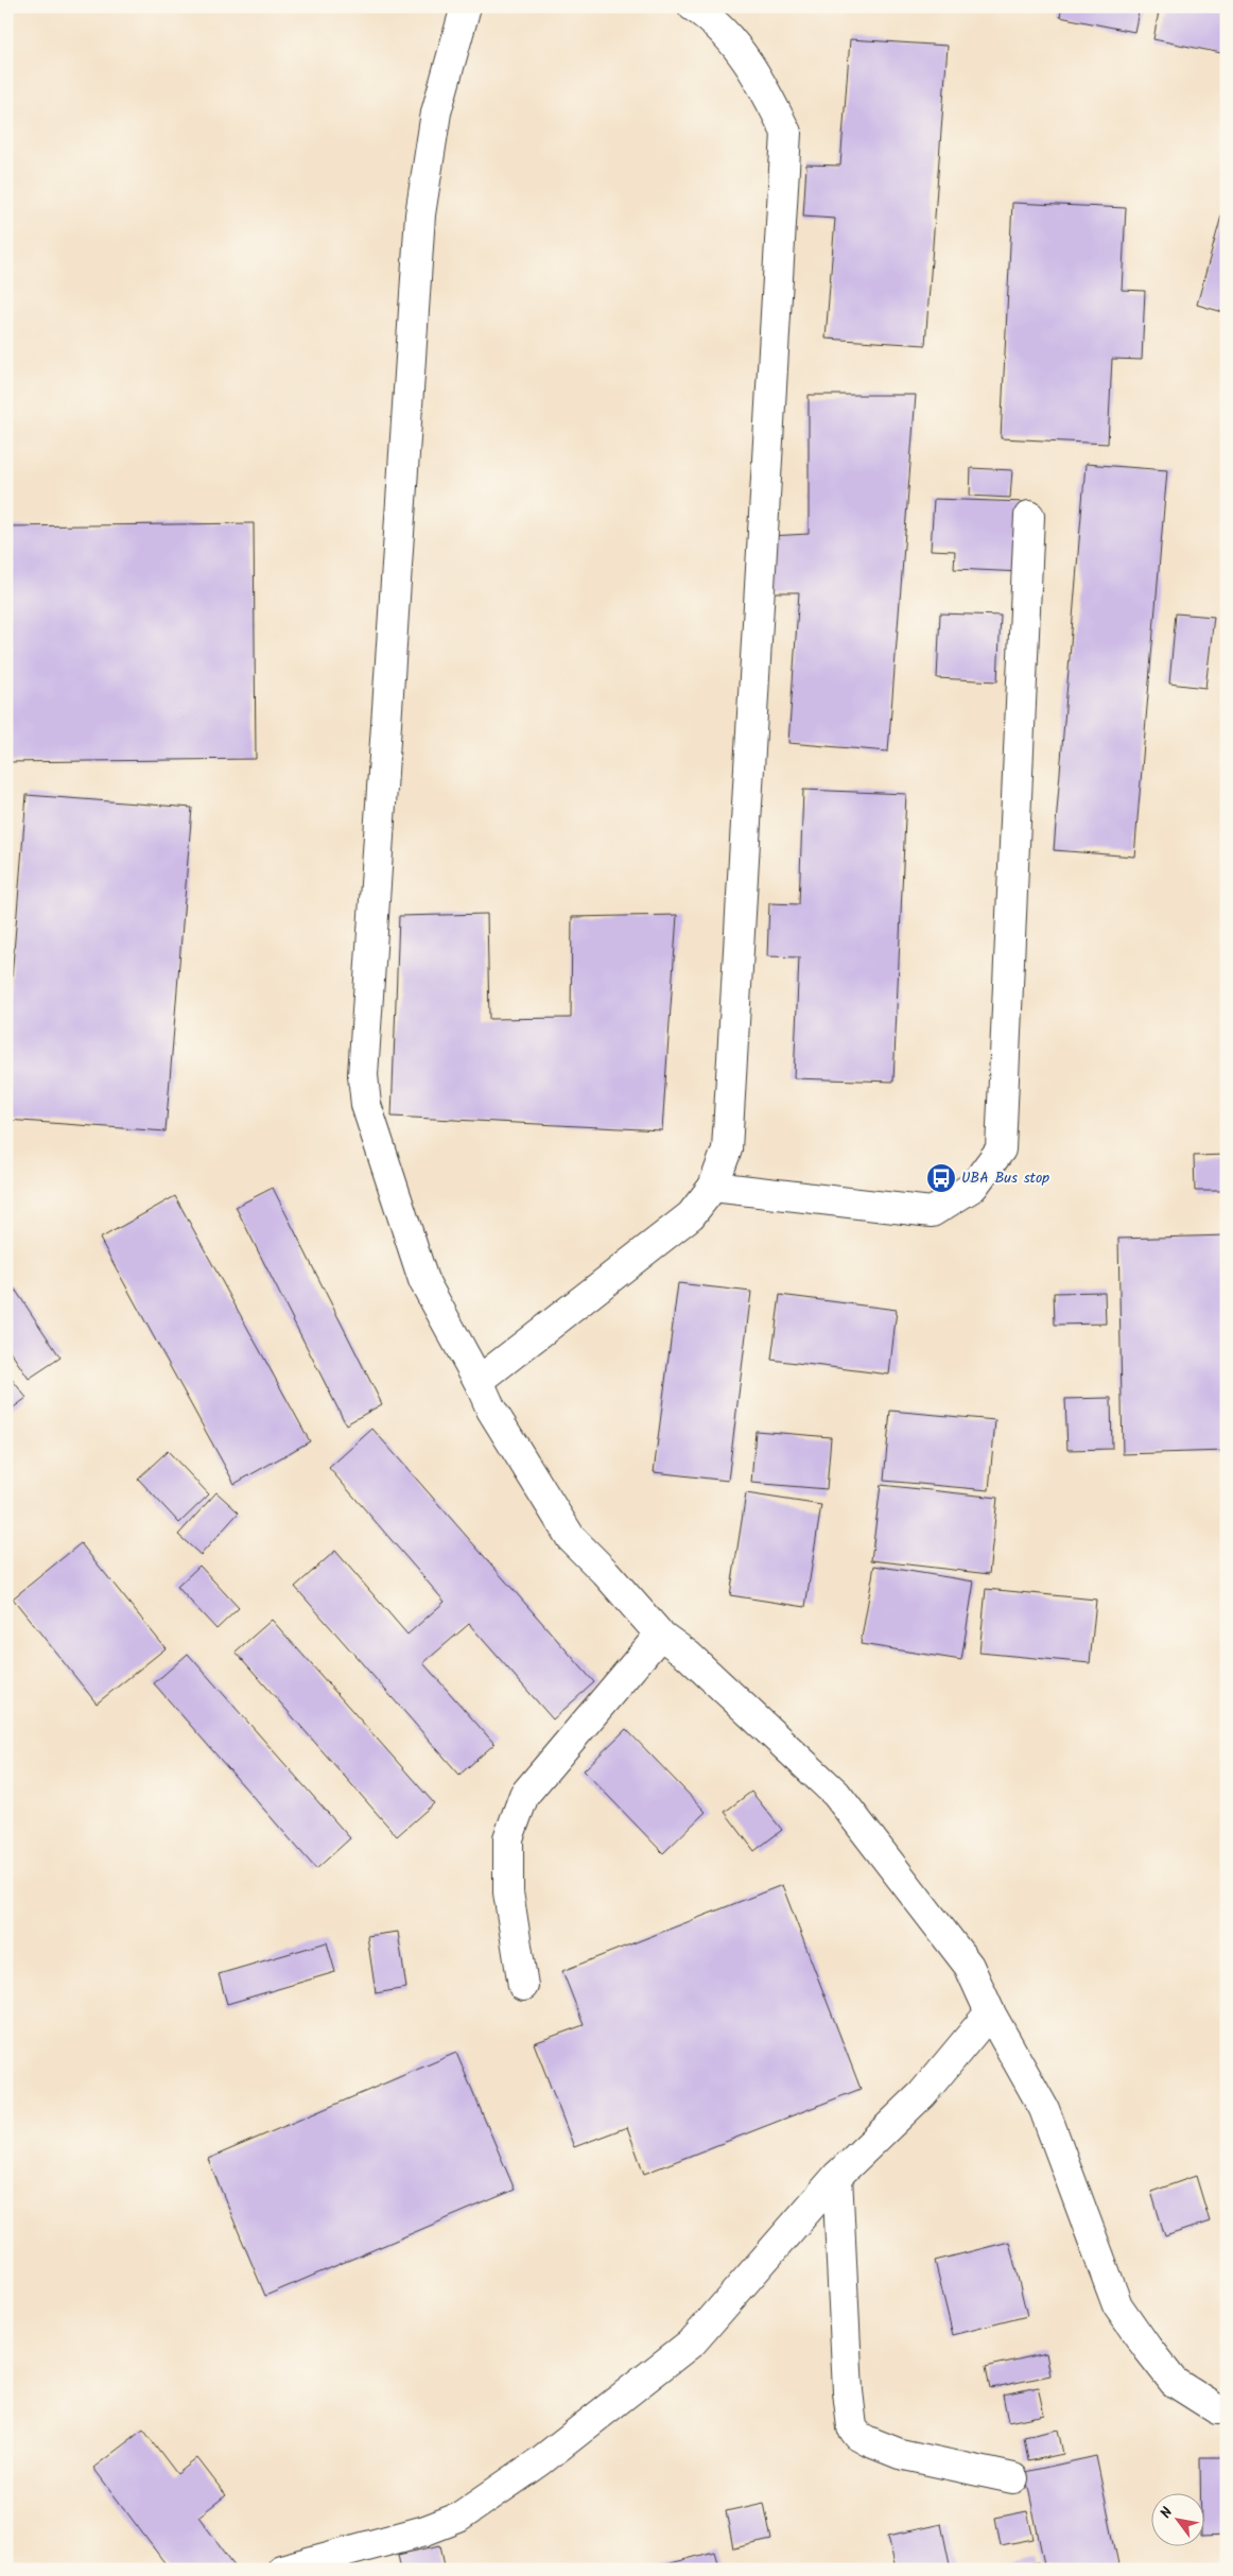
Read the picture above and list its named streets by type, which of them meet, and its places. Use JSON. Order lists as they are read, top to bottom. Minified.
{"places":{"bus stop":["UBA Bus stop"]},"north":"top left"}
